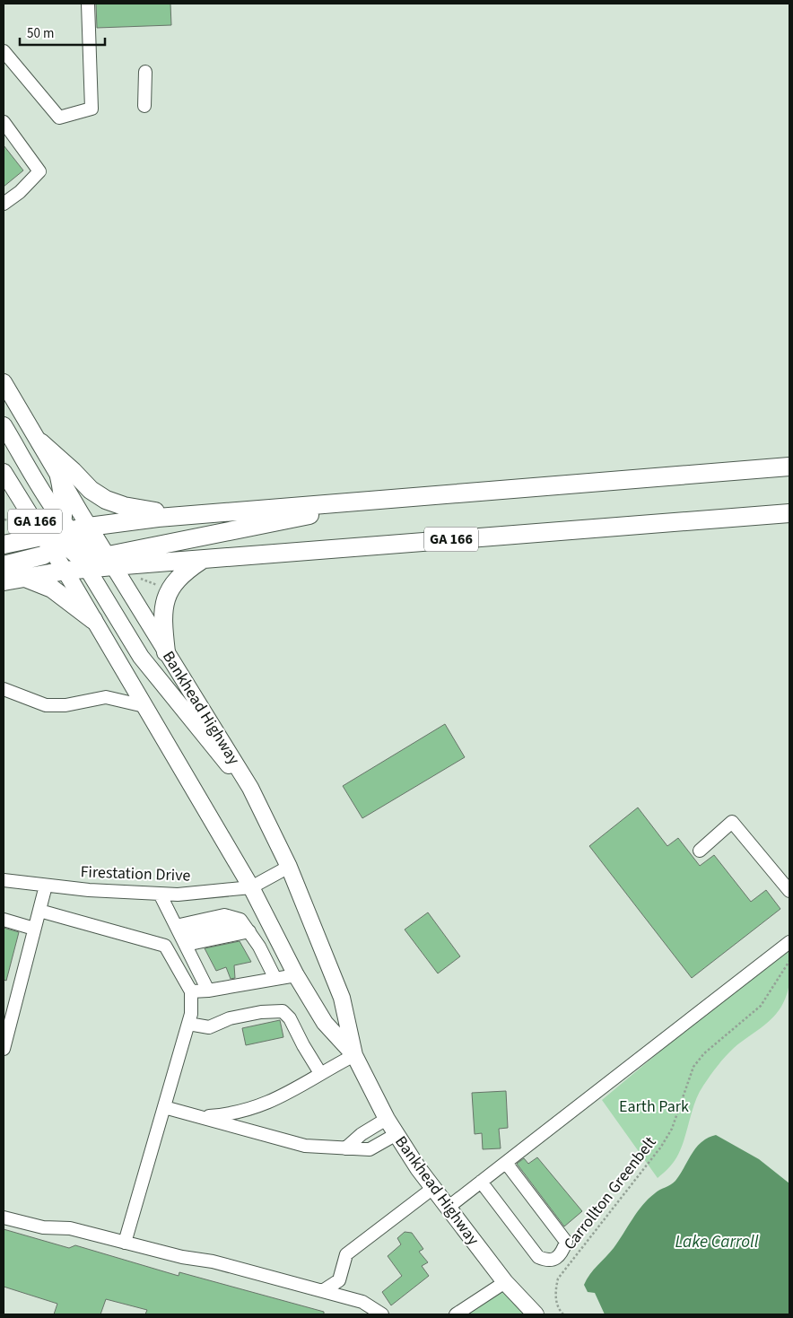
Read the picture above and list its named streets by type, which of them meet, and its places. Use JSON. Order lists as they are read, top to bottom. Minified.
{"streets":{"highway":["GA 166"],"main road":["Bankhead Highway"],"street":["Firestation Drive"],"path":["Carrollton Greenbelt"]},"crossings":[["GA 166","Bankhead Highway"],["Bankhead Highway","Firestation Drive"]],"water":["Lake Carroll"],"parks":["Earth Park"],"scale_bar":"50 m"}
